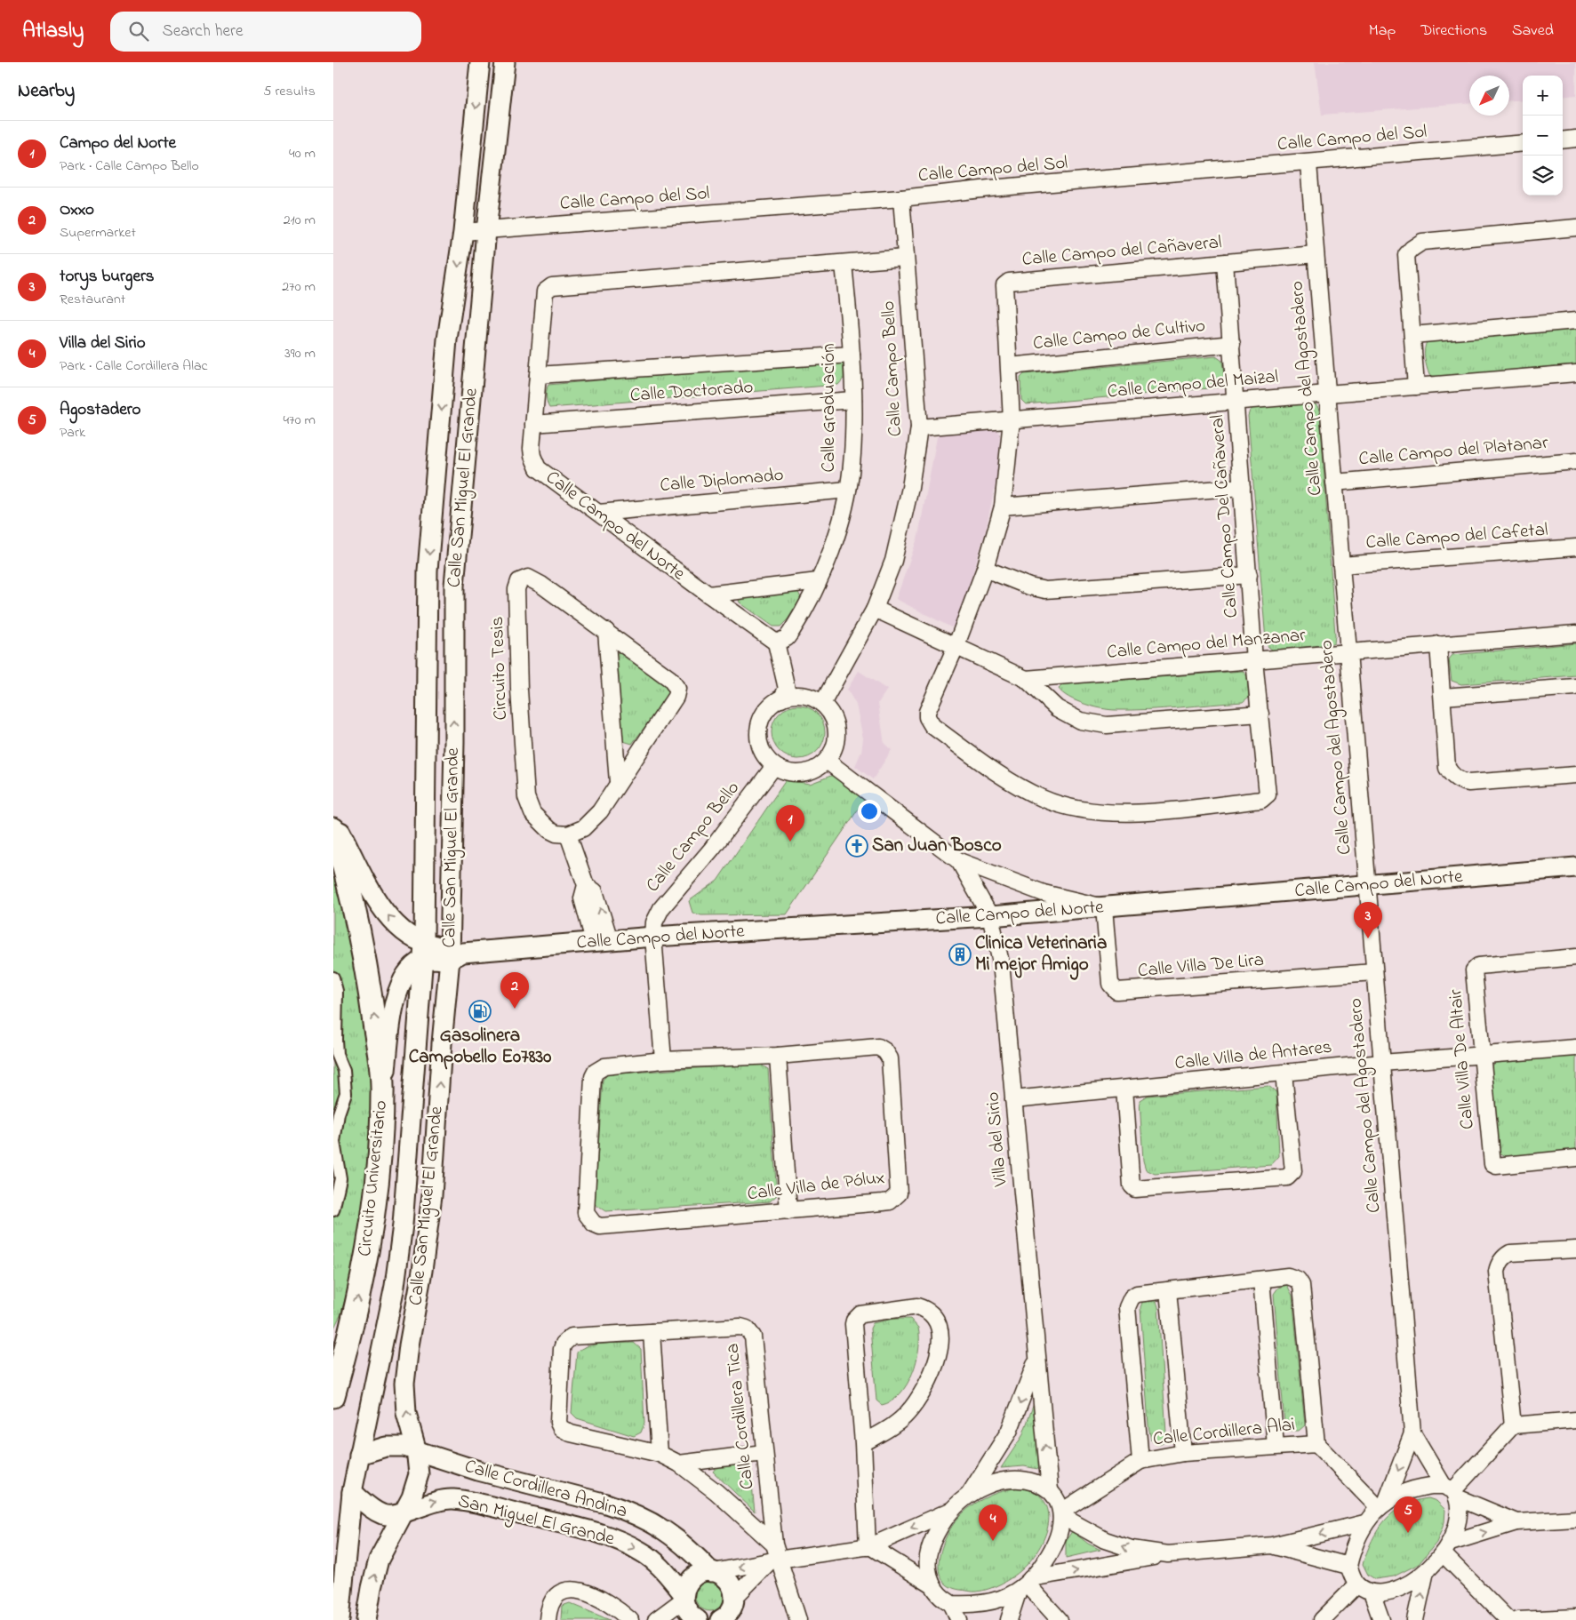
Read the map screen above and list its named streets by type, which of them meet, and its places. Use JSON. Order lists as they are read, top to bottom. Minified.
{"streets":{"main road":["Circuito Universitario"],"street":["Calle Campo del Sol","Calle Campo del Cañaveral","Calle Campo de Cultivo","Calle Campo Bello","Calle Campo del Maizal","Calle Campo del Agostadero","Calle Doctorado","Calle Graduación","Calle Campo del Platanar","Calle Diplomado","Calle San Miguel El Grande","Calle Campo Del Cañaveral","Calle Campo del Norte","Calle Campo del Cafetal","Calle Campo del Manzanar","Circuito Tesis","Calle Villa De Lira","Calle Villa de Antares","Calle Villa De Altair","Villa del Sirio","Calle Villa de Pólux","Calle Cordillera Tica","Calle Cordillera Alai","Calle Cordillera Andina","San Miguel El Grande"]},"crossings":[["Calle Campo del Sol","Calle Campo Bello"],["Calle Campo del Sol","Calle Campo del Agostadero"],["Calle Campo del Sol","Calle San Miguel El Grande"],["Calle Campo del Cañaveral","Calle Campo de Cultivo"],["Calle Campo del Cañaveral","Calle Campo del Maizal"],["Calle Campo del Cañaveral","Calle Campo del Agostadero"],["Calle Campo del Cañaveral","Calle Campo Del Cañaveral"],["Calle Campo de Cultivo","Calle Campo Del Cañaveral"],["Calle Campo Bello","Calle Campo del Maizal"],["Calle Campo Bello","Calle Campo del Norte"],["Calle Campo del Maizal","Calle Campo del Agostadero"],["Calle Campo del Maizal","Calle Campo Del Cañaveral"],["Calle Campo del Agostadero","Calle Campo del Platanar"],["Calle Campo del Agostadero","Calle Campo del Norte"],["Calle Campo del Agostadero","Calle Campo del Cafetal"],["Calle Campo del Agostadero","Calle Campo del Manzanar"],["Calle Campo del Agostadero","Calle Villa De Lira"],["Calle Campo del Agostadero","Calle Villa de Antares"],["Calle Doctorado","Calle Graduación"],["Calle Doctorado","Calle Campo del Norte"],["Calle Graduación","Calle Diplomado"],["Calle Graduación","Calle Campo del Norte"],["Calle Diplomado","Calle Campo del Norte"],["Calle San Miguel El Grande","Calle Campo del Norte"],["Calle San Miguel El Grande","Calle Cordillera Andina"],["Calle San Miguel El Grande","San Miguel El Grande"],["Calle Campo Del Cañaveral","Calle Campo del Manzanar"],["Calle Campo del Norte","Calle Villa De Lira"],["Calle Campo del Norte","Villa del Sirio"],["Calle Villa de Antares","Calle Villa De Altair"],["Calle Villa de Antares","Villa del Sirio"],["Villa del Sirio","Calle Cordillera Alai"],["Calle Cordillera Andina","San Miguel El Grande"]],"one_way":["Circuito Universitario","San Miguel El Grande"],"places":{"church":["San Juan Bosco"],"building":["Clinica Veterinaria Mi mejor Amigo"],"fuel station":["Gasolinera Campobello E07830"]},"north":"bottom left","page":{"header":"Atlasly","search":"Search here","nav":["Map","Directions","Saved"],"heading":["Nearby","5 results"],"map_buttons":["+","−"],"list":[{"mark":"1","name":"Campo del Norte","note":"Park · Calle Campo Bello","value":"40 m"},{"mark":"2","name":"Oxxo","note":"Supermarket","value":"210 m"},{"mark":"3","name":"torys burgers","note":"Restaurant","value":"270 m"},{"mark":"4","name":"Villa del Sirio","note":"Park · Calle Cordillera Alac","value":"390 m"},{"mark":"5","name":"Agostadero","note":"Park","value":"470 m"}],"pins":["1","3","2","5","4"]}}
